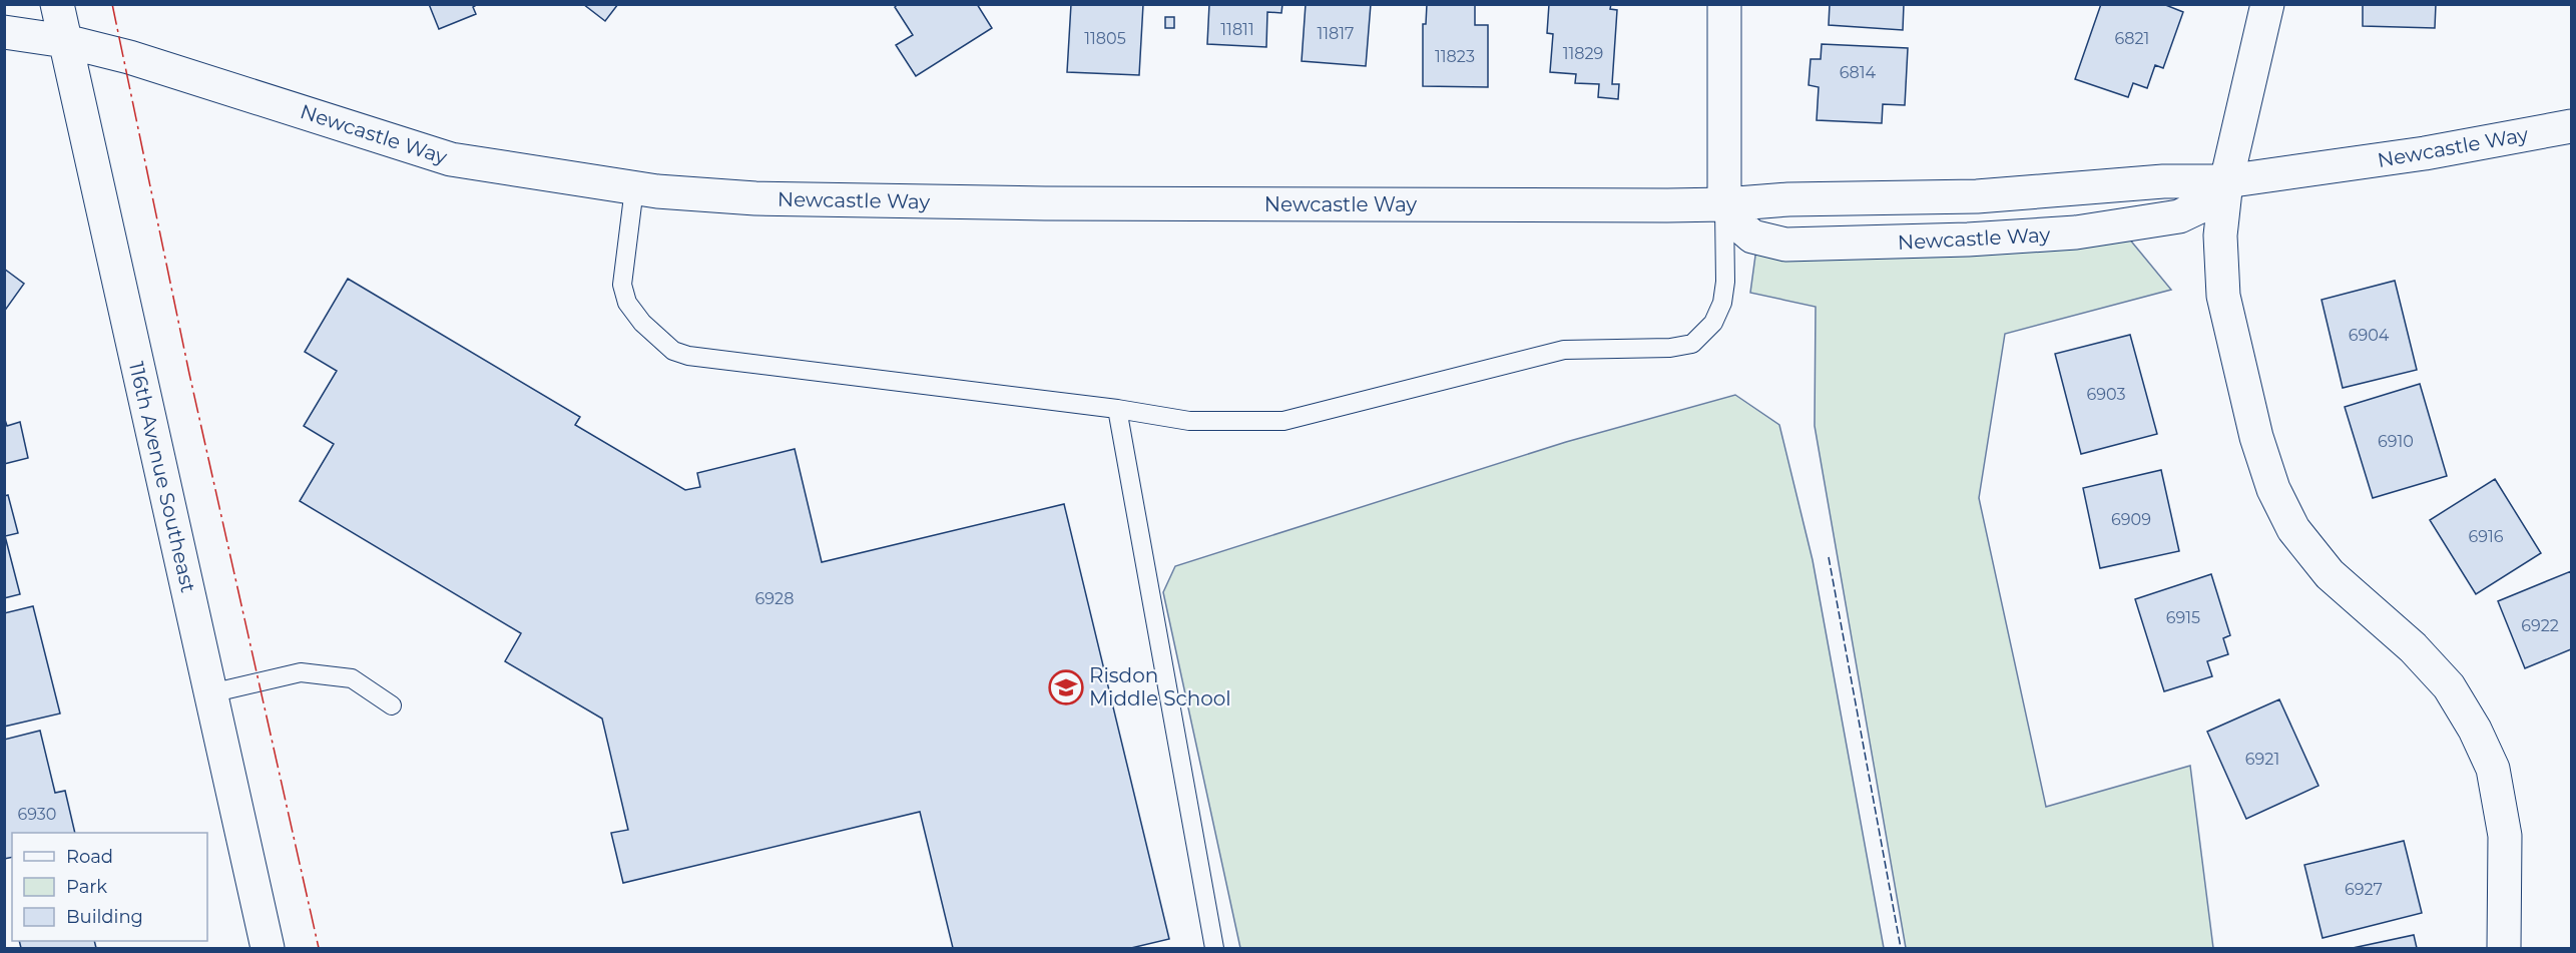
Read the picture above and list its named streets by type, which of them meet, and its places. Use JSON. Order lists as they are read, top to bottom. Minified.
{"streets":{"main road":["Newcastle Way","116th Avenue Southeast"]},"crossings":[["Newcastle Way","116th Avenue Southeast"]],"places":{"school or university":["Risdon Middle School"]},"house_numbers":["11811","11817","11805","6821","11829","11823","6814","6904","6903","6910","6909","6916","6928","6915","6922","6921","6930","6927"],"legend":["Road","Park","Building"]}
